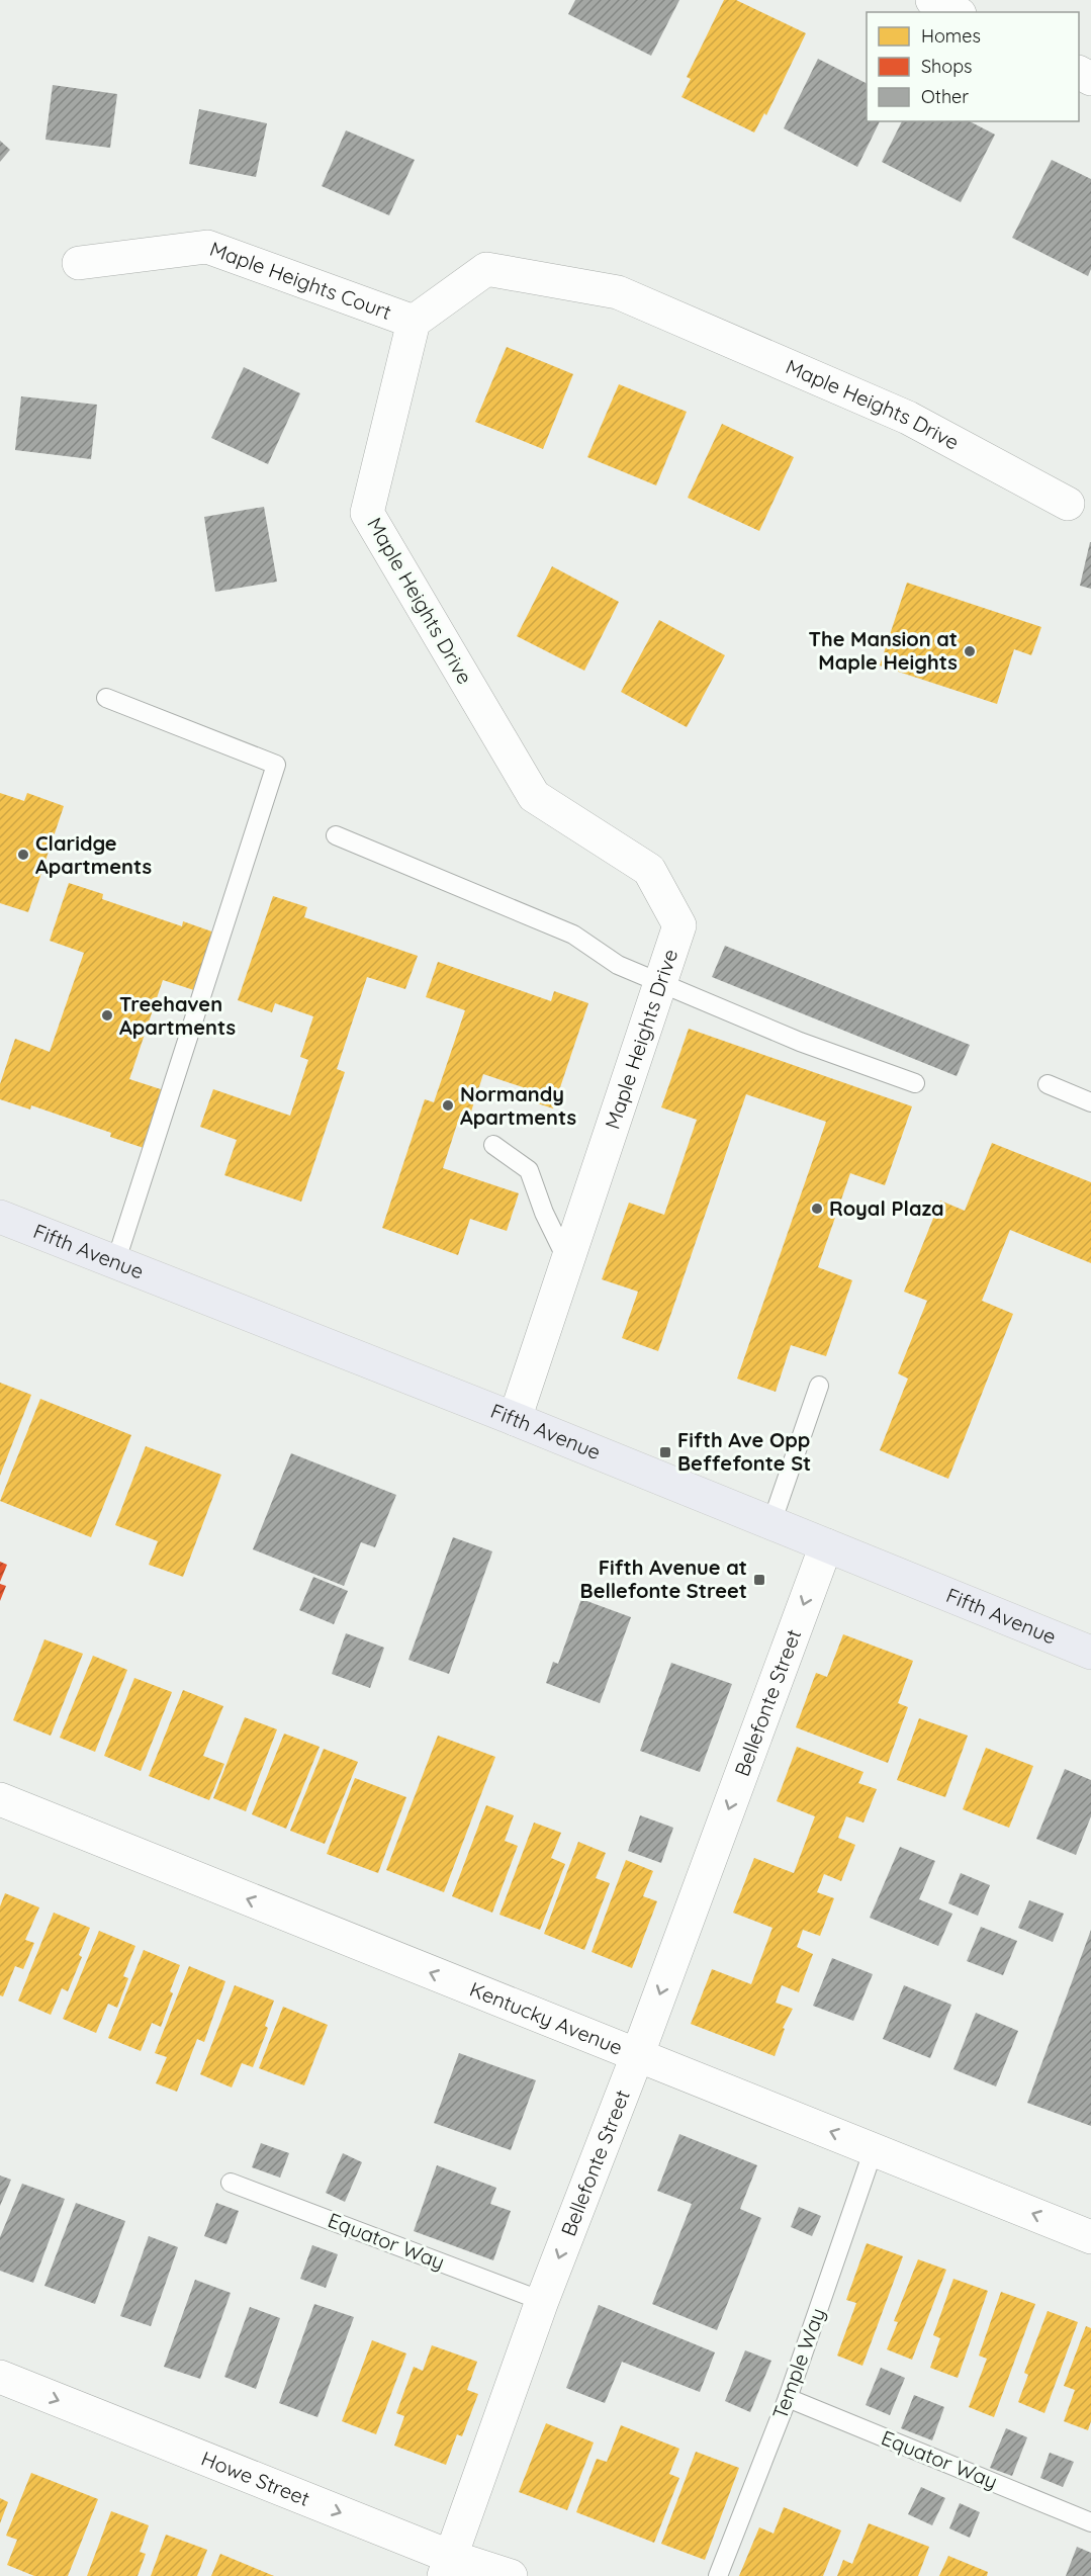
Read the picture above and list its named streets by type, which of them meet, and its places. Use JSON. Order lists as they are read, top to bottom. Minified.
{"streets":{"highway":["Fifth Avenue"],"street":["Maple Heights Court","Maple Heights Drive","Bellefonte Street","Kentucky Avenue","Howe Street"],"lane":["Equator Way","Temple Way"]},"crossings":[["Maple Heights Court","Maple Heights Drive"],["Maple Heights Drive","Fifth Avenue"],["Fifth Avenue","Bellefonte Street"],["Bellefonte Street","Kentucky Avenue"],["Bellefonte Street","Equator Way"],["Bellefonte Street","Howe Street"],["Kentucky Avenue","Temple Way"],["Equator Way","Temple Way"]],"one_way":["Bellefonte Street","Kentucky Avenue","Howe Street"],"places":{"other":["The Mansion at Maple Heights","Claridge Apartments","Treehaven Apartments","Normandy Apartments","Royal Plaza"],"transit":["Fifth Ave Opp Beffefonte St","Fifth Avenue at Bellefonte Street"]},"legend":["Homes","Shops","Other"]}
